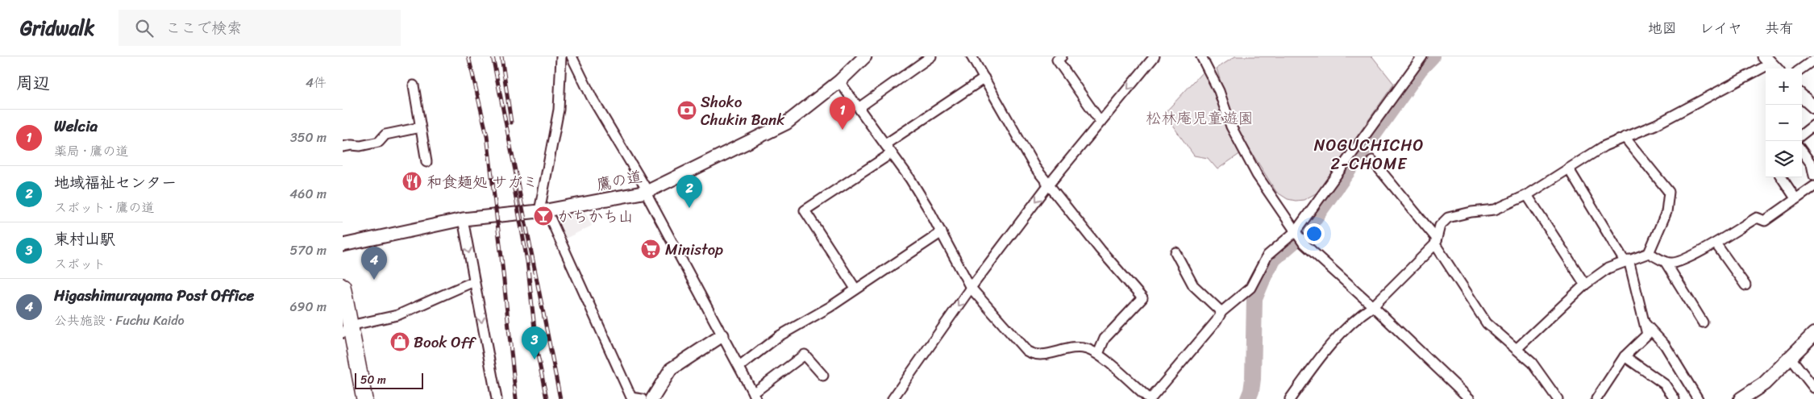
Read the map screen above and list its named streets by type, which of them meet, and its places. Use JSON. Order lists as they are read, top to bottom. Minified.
{"streets":{"street":["鷹の道"]},"districts":["NOGUCHICHO 2-CHOME"],"parks":["松林庵児童遊園"],"places":{"bank":["Shoko Chukin Bank"],"restaurant":["和食麺処 サガミ"],"bar":["かちかち山"],"supermarket":["Ministop"],"shop":["Book Off"]},"scale_bar":"50 m","page":{"header":"Gridwalk","search":"ここで検索","nav":["地図","レイヤ","共有"],"heading":["周辺","4件"],"map_buttons":["+","−"],"pins":["1","2","4","3"],"list":[{"mark":"1","name":"Welcia","note":"薬局 · 鷹の道","value":"350 m"},{"mark":"2","name":"地域福祉センター","note":"スポット · 鷹の道","value":"460 m"},{"mark":"3","name":"東村山駅","note":"スポット","value":"570 m"},{"mark":"4","name":"Higashimurayama Post Office","note":"公共施設 · Fuchu Kaido","value":"690 m"}],"scale":"50 m"}}
